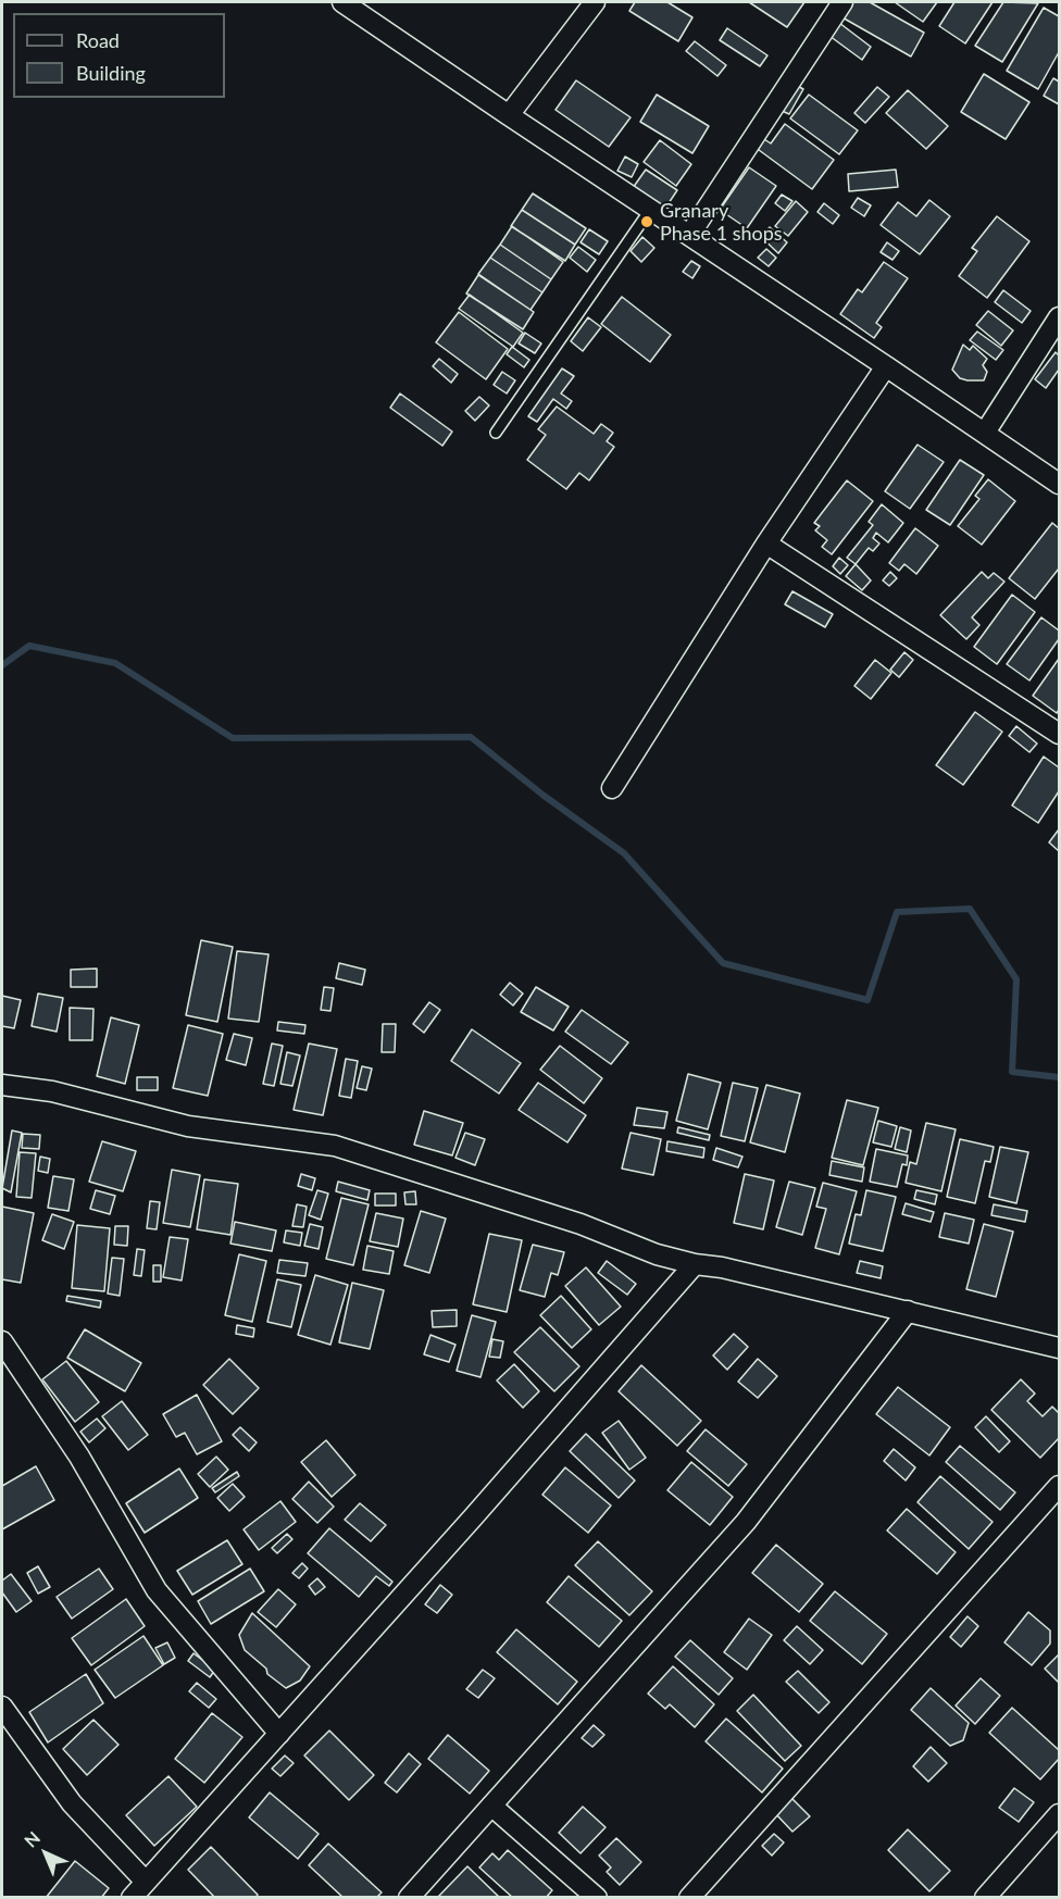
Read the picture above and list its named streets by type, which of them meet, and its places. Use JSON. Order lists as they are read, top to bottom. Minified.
{"places":["Granary Phase 1 shops"],"legend":["Road","Building"],"north":"top left"}
